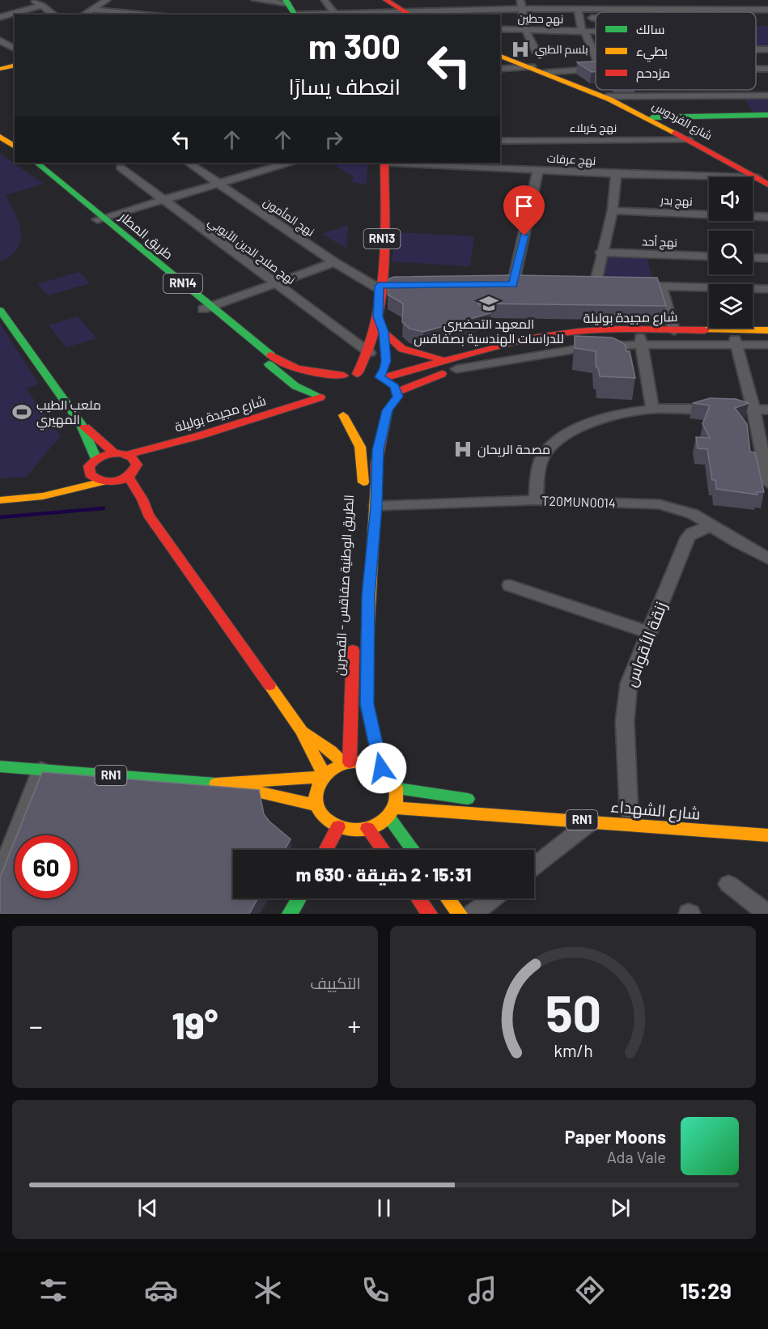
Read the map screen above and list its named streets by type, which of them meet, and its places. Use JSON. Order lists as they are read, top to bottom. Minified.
{"streets":{"main road":["شارع الفردوس","طريق المطار","RN13","RN14","شارع مجيدة بوليلة","الطريق الوطنية صفاقس - القصرين","RN1","شارع الشهداء"],"street":["نهج حطين","نهج كربلاء","نهج عرفات","نهج بدر","نهج المأمون","نهج أحد","نهج صلاح الدين الأيوبي","T20MUN0014","زنقة الأقواس"]},"crossings":[["شارع الفردوس","نهج كربلاء"],["شارع الفردوس","نهج عرفات"],["نهج المأمون","RN13"],["طريق المطار","شارع مجيدة بوليلة"],["RN13","نهج صلاح الدين الأيوبي"],["RN13","شارع مجيدة بوليلة"],["شارع مجيدة بوليلة","الطريق الوطنية صفاقس - القصرين"],["T20MUN0014","الطريق الوطنية صفاقس - القصرين"],["T20MUN0014","زنقة الأقواس"],["الطريق الوطنية صفاقس - القصرين","RN1"],["الطريق الوطنية صفاقس - القصرين","شارع الشهداء"],["RN1","شارع الشهداء"]],"places":{"hospital":["بلسم الطبي","مصحة الريحان"],"school or university":["المعهد التحضيري للدراسات الهندسية بصفاقس"],"sports":["ملعب الطيب المهيري"]},"legend":["سالك","بطيء","مزدحم"],"page":{"turn":["300 m","انعطف يسارًا"],"limit":"60","trip":"15:31 · 2 دقيقة · 630 m","tile":"التكييف","heat":["−","19°","+"],"song":["Paper Moons","Ada Vale"],"tabs":"15:29","gauge":["50","km/h"]}}
